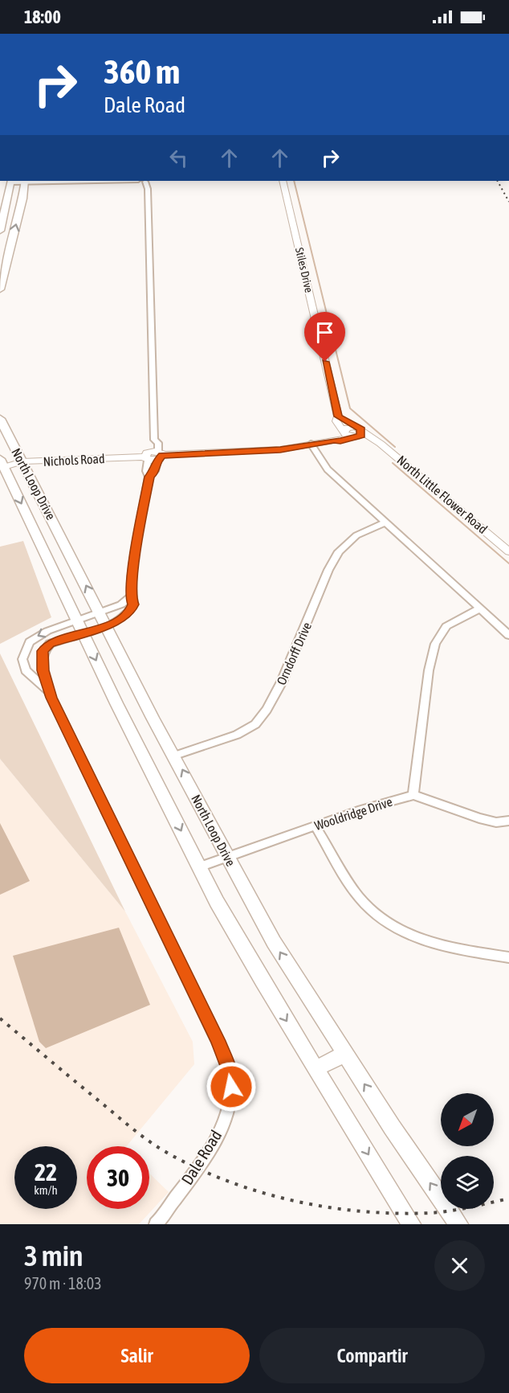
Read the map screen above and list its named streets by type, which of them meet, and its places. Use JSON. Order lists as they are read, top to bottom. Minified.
{"streets":{"main road":["North Loop Drive"],"street":["Stiles Drive","Nichols Road","North Little Flower Road","Orndorff Drive","Wooldridge Drive","Dale Road"]},"crossings":[["Stiles Drive","Nichols Road"],["Nichols Road","North Loop Drive"],["Nichols Road","North Little Flower Road"],["Nichols Road","Dale Road"],["North Loop Drive","Orndorff Drive"],["North Loop Drive","Wooldridge Drive"],["North Loop Drive","Dale Road"]],"north":"bottom left","page":{"status":"18:00","turn":["360 m","Dale Road"],"speed":"22 km/h","limit":"30","heading":["3 min","970 m · 18:03"],"buttons":["Salir","Compartir"]}}
